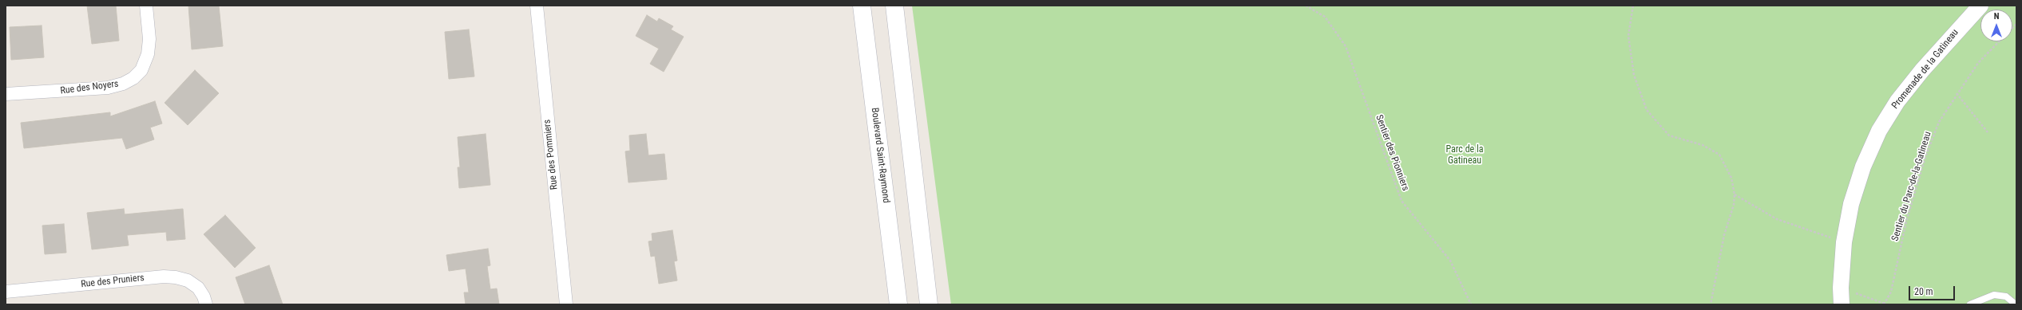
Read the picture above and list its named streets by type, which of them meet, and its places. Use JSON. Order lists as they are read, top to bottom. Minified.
{"streets":{"main road":["Boulevard Saint-Raymond"],"street":["Promenade de la Gatineau","Rue des Noyers","Rue des Pommiers","Rue des Pruniers"],"path":["Sentier des Pionniers","Sentier du Parc-de-la-Gatineau"]},"parks":["Parc de la Gatineau"],"scale_bar":"20 m","north":"top"}
